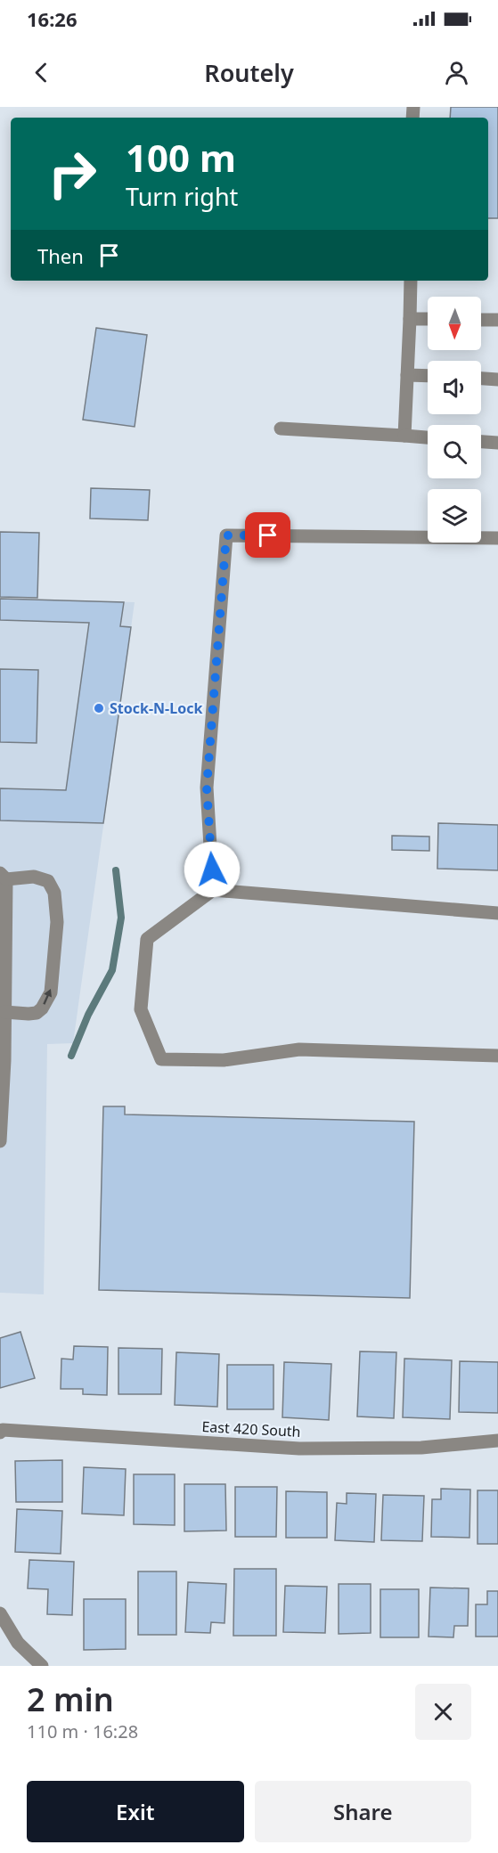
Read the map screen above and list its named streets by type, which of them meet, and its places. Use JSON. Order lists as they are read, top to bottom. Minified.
{"streets":{"street":["East 420 South"]},"places":["Stock-N-Lock"],"north":"bottom","page":{"status":"16:26","header":"Routely","turn":["100 m","Turn right"],"then":"Then","heading":["2 min","110 m · 16:28"],"buttons":["Exit","Share"]}}
